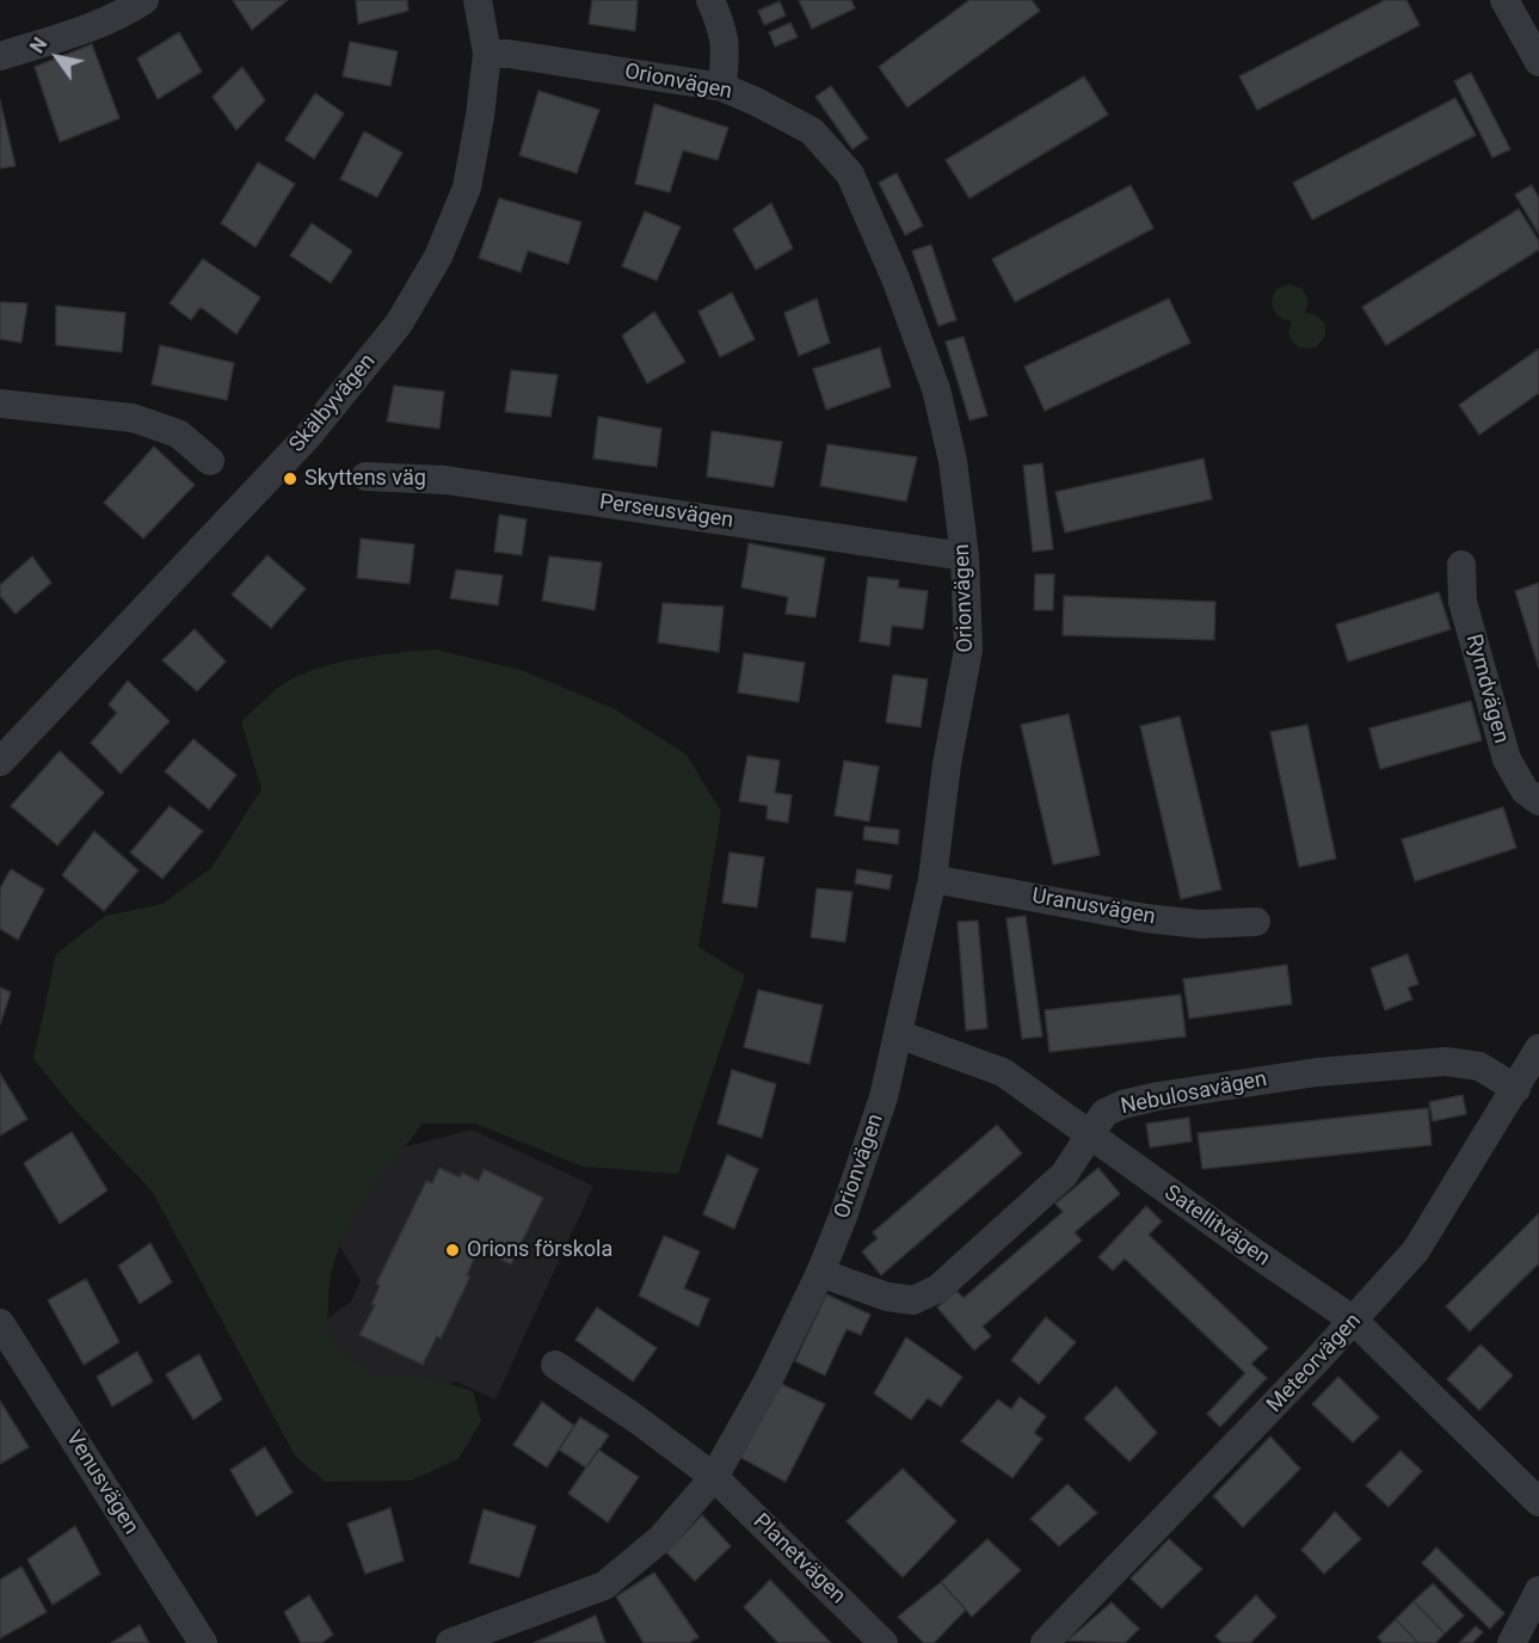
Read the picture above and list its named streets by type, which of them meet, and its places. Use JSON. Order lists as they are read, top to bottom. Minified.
{"streets":{"street":["Orionvägen","Skälbyvägen","Perseusvägen","Rymdvägen","Uranusvägen","Nebulosavägen","Satellitvägen","Meteorvägen","Venusvägen","Planetvägen"]},"crossings":[["Orionvägen","Skälbyvägen"],["Orionvägen","Perseusvägen"],["Orionvägen","Uranusvägen"],["Orionvägen","Nebulosavägen"],["Orionvägen","Satellitvägen"],["Orionvägen","Planetvägen"],["Nebulosavägen","Satellitvägen"],["Nebulosavägen","Meteorvägen"],["Satellitvägen","Meteorvägen"]],"places":["Skyttens väg","Orions förskola"],"north":"top left"}
